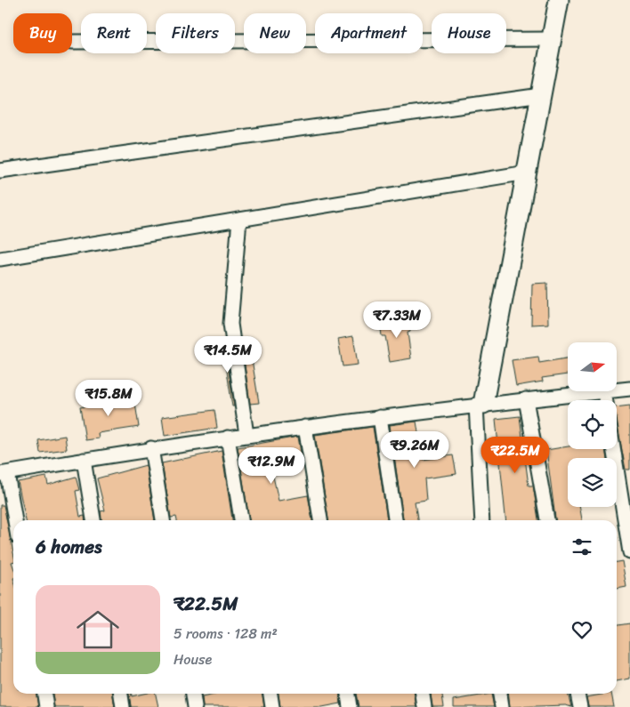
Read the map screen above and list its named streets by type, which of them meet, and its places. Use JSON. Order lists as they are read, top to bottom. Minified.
{"north":"right","page":{"chip":["Buy","Rent","Filters","New","Apartment","House"],"price":["₹7.33M","₹14.5M","₹15.8M","₹9.26M","₹22.5M","₹12.9M"],"heading":"6 homes","list":[{"name":"₹22.5M","note":"5 rooms · 128 m² · House"}]}}
